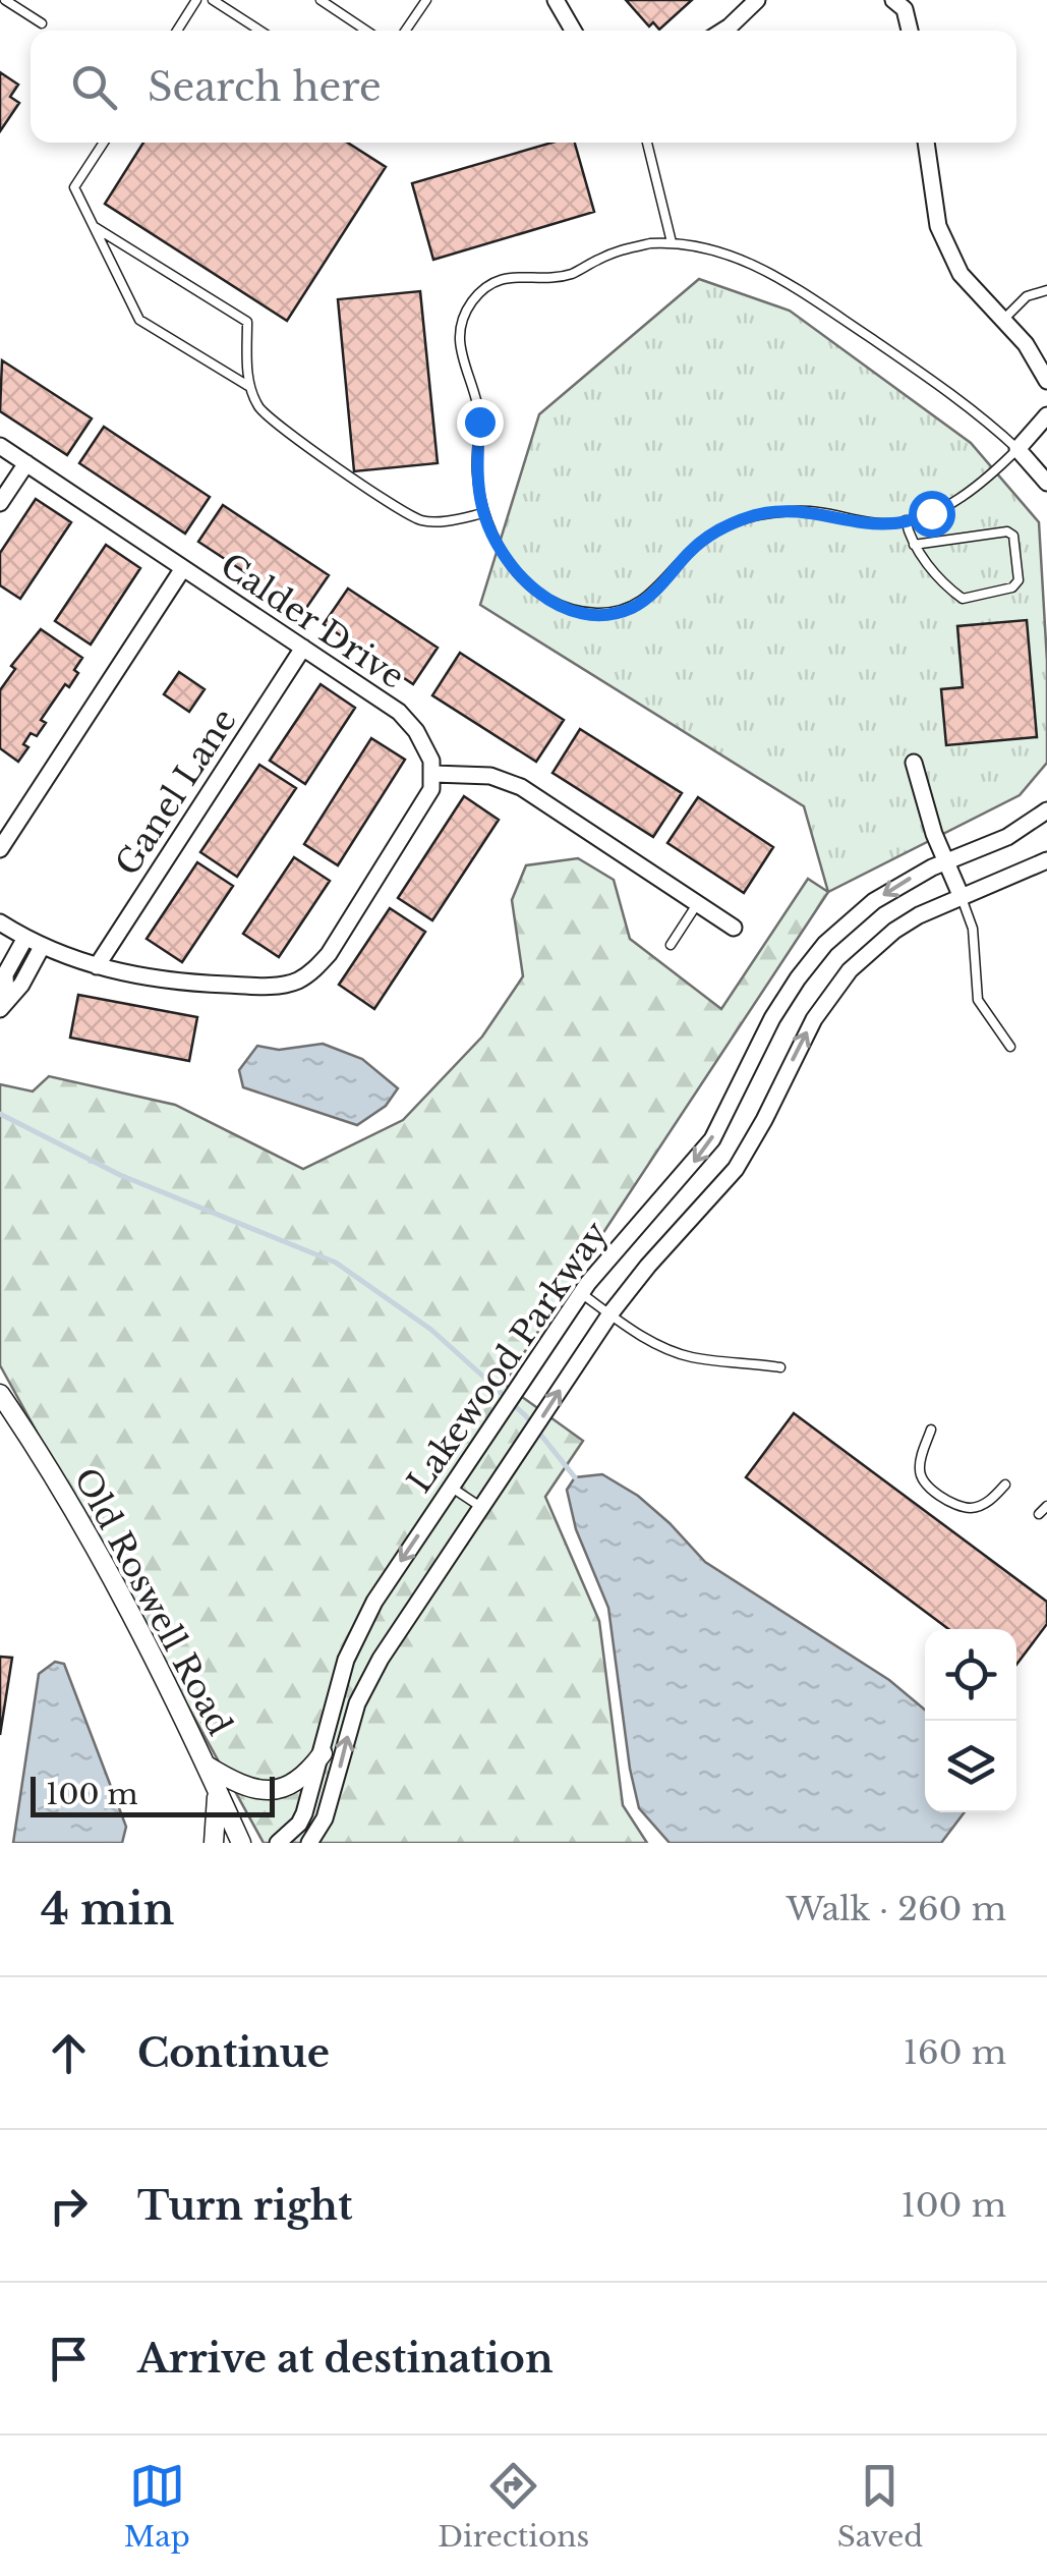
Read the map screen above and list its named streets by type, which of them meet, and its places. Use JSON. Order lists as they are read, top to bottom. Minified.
{"streets":{"street":["Calder Drive","Ganel Lane","Lakewood Parkway","Old Roswell Road"]},"crossings":[["Calder Drive","Ganel Lane"]],"scale_bar":"100 m","page":{"search":"Search here","scale":"100 m","heading":["4 min","Walk · 260 m"],"list":[["Continue","160 m"],["Turn right","100 m"],"Arrive at destination"],"nav":["Map","Directions","Saved"]}}
